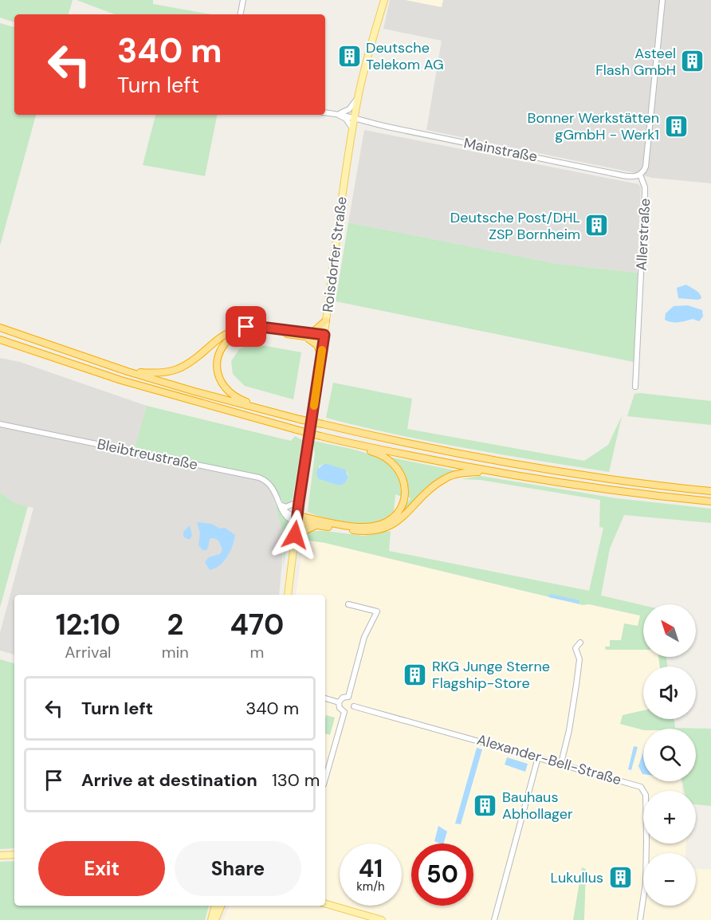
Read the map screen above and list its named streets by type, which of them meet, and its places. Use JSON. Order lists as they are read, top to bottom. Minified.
{"streets":{"main road":["Roisdorfer Straße"],"street":["Mainstraße","Allerstraße","Bleibtreustraße","Alexander-Bell-Straße"]},"crossings":[["Mainstraße","Allerstraße"],["Mainstraße","Roisdorfer Straße"],["Roisdorfer Straße","Bleibtreustraße"]],"places":{"building":["Deutsche Telekom AG","Asteel Flash GmbH","Bonner Werkstätten gGmbH - Werk1","Deutsche Post/DHL ZSP Bornheim","RKG Junge Sterne Flagship-Store","Bauhaus Abhollager","Lukullus"]},"north":"top left","page":{"turn":["340 m","Turn left"],"eta":["12:10","Arrival","2","min","470","m"],"map_buttons":["+","−"],"list":[{"name":"Turn left","value":"340 m"},{"name":"Arrive at destination","value":"130 m"}],"buttons":["Exit","Share"],"speed":"41 km/h","limit":"50"}}
